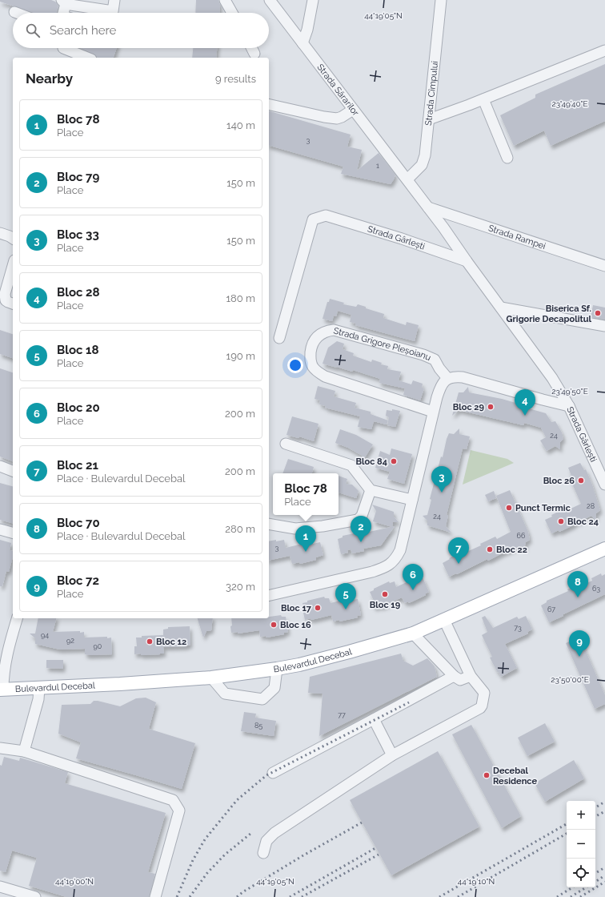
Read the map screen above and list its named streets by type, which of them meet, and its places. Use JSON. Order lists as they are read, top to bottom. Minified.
{"streets":{"main road":["Bulevardul Decebal"],"street":["Strada Sărarilor","Strada Cîmpului","Strada Gârlești","Strada Rampei","Strada Grigore Pleșoianu"]},"crossings":[["Strada Sărarilor","Strada Cîmpului"],["Strada Sărarilor","Strada Gârlești"],["Strada Cîmpului","Strada Gârlești"],["Strada Gârlești","Strada Rampei"]],"places":["Biserica Sf. Grigorie Decapolitul","Bloc 29","Bloc 84","Bloc 26","Punct Termic","Bloc 24","Bloc 22","Bloc 19","Bloc 17","Bloc 16","Bloc 12","Decebal Residence"],"house_numbers":["3","1","24","28","24","66","3","63","67","73","94","92","90","77","85"],"page":{"search":"Search here","heading":["Nearby","9 results"],"list":[{"mark":"1","name":"Bloc 78","note":"Place","value":"140 m"},{"mark":"2","name":"Bloc 79","note":"Place","value":"150 m"},{"mark":"3","name":"Bloc 33","note":"Place","value":"150 m"},{"mark":"4","name":"Bloc 28","note":"Place","value":"180 m"},{"mark":"5","name":"Bloc 18","note":"Place","value":"190 m"},{"mark":"6","name":"Bloc 20","note":"Place","value":"200 m"},{"mark":"7","name":"Bloc 21","note":"Place · Bulevardul Decebal","value":"200 m"},{"mark":"8","name":"Bloc 70","note":"Place · Bulevardul Decebal","value":"280 m"},{"mark":"9","name":"Bloc 72","note":"Place","value":"320 m"}],"pins":["4","3","2","1","7","6","8","5","9"],"popup":["Bloc 78","Place"],"map_buttons":["+","−"]},"coordinates":["44°19'05\"N","23°49'40\"E","23°49'50\"E","23°50'00\"E","44°19'00\"N","44°19'10\"N"]}
